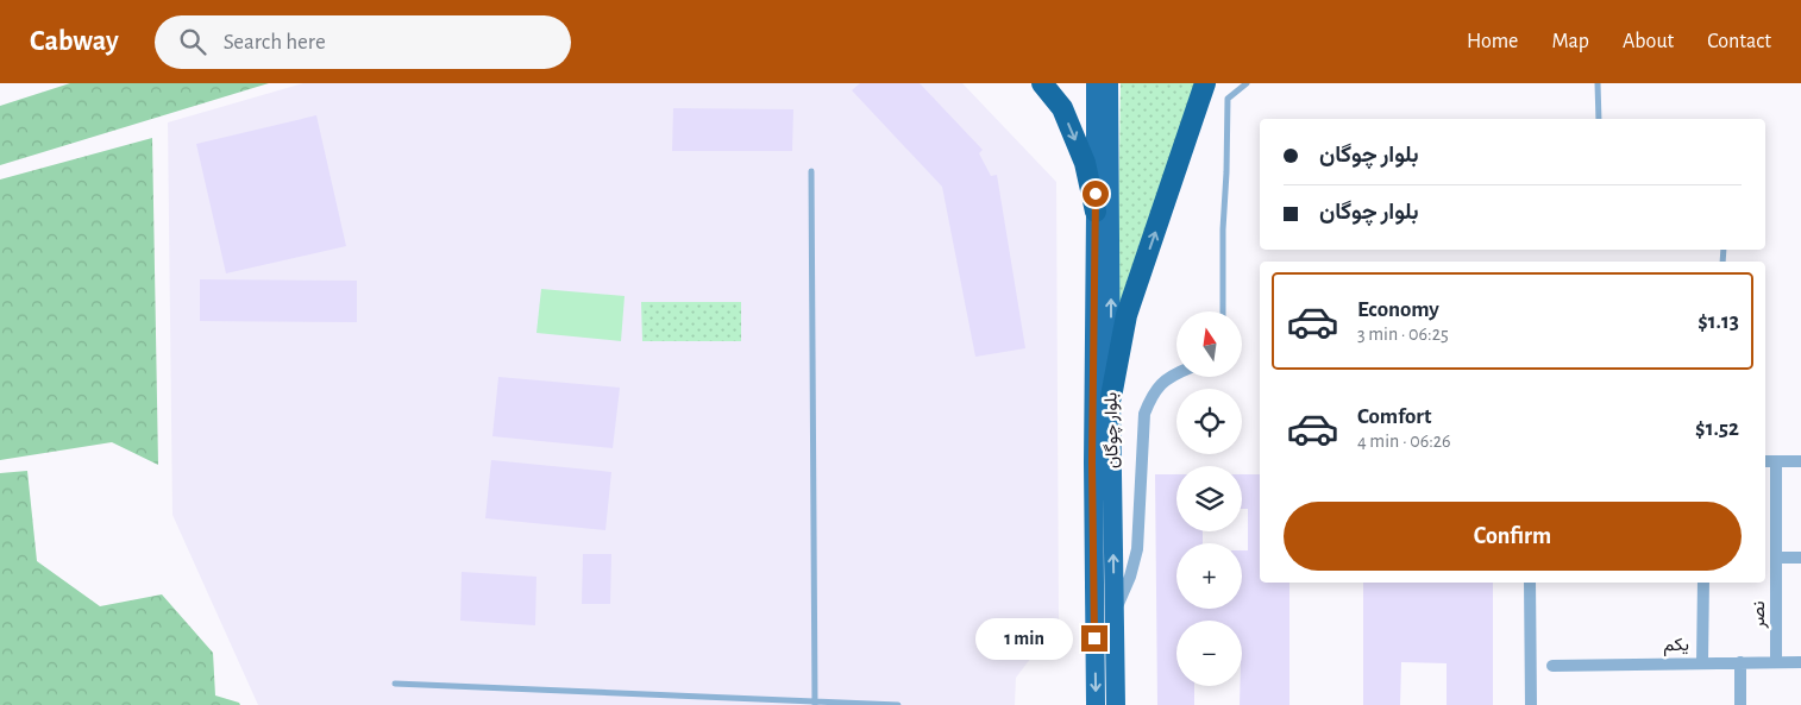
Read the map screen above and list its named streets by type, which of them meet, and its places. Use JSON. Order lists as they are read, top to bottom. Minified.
{"streets":{"main road":["بلوار چوگان"],"street":["نصر","یکم"]},"crossings":[["نصر","یکم"]],"north":"top","page":{"header":"Cabway","search":"Search here","nav":["Home","Map","About","Contact"],"banner":["بلوار چوگان","بلوار چوگان"],"list":[{"name":"Economy","note":"3 min · 06:25","value":"$1.13"},{"name":"Comfort","note":"4 min · 06:26","value":"$1.52"}],"map_buttons":["+","−"],"buttons":"Confirm","bubble":"1 min"}}
